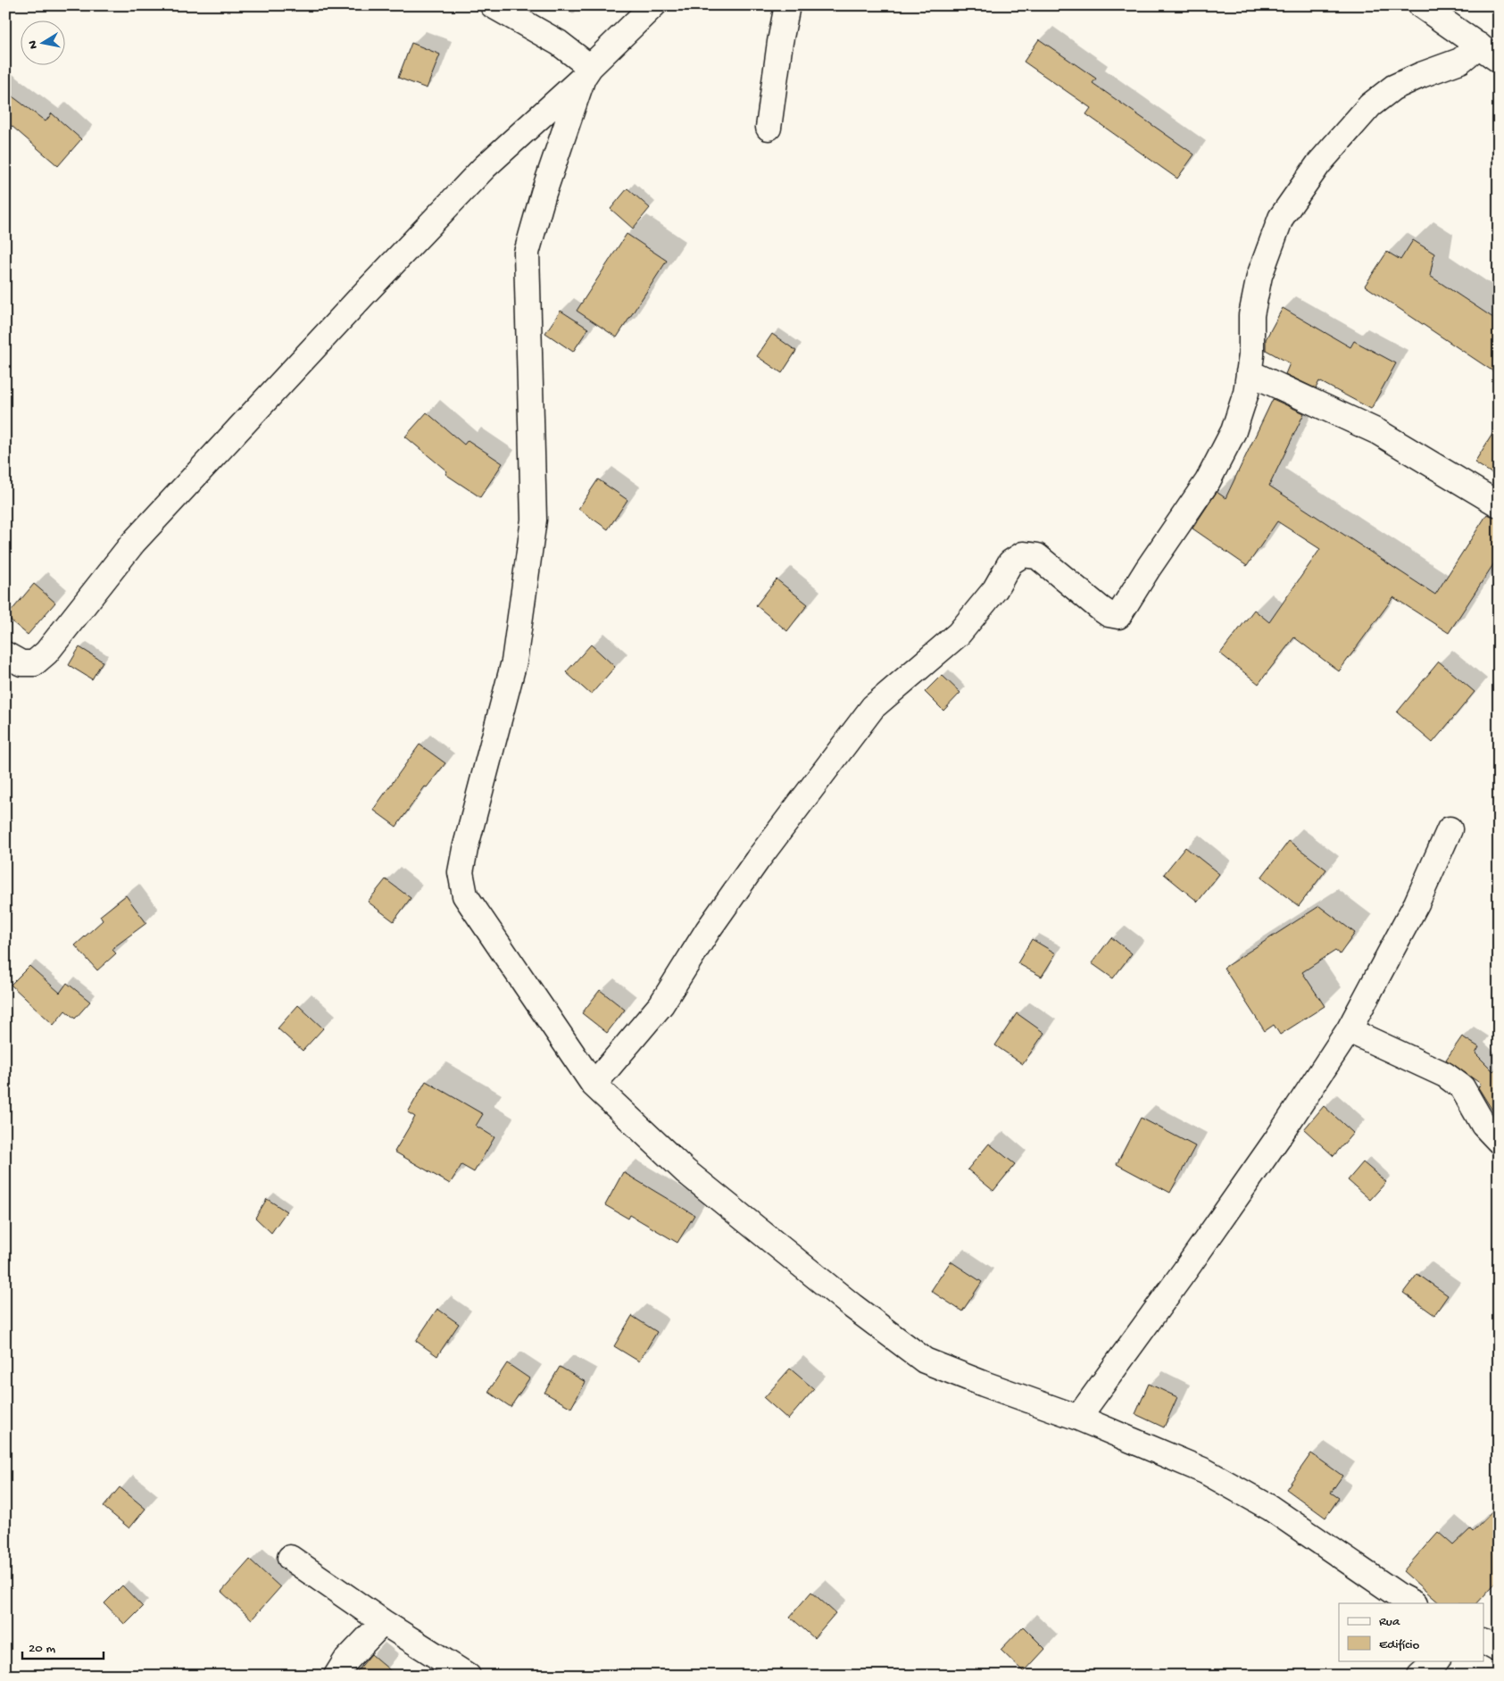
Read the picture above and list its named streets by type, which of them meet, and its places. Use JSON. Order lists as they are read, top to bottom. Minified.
{"legend":["Rua","Edifício"],"scale_bar":"20 m","north":"left"}
